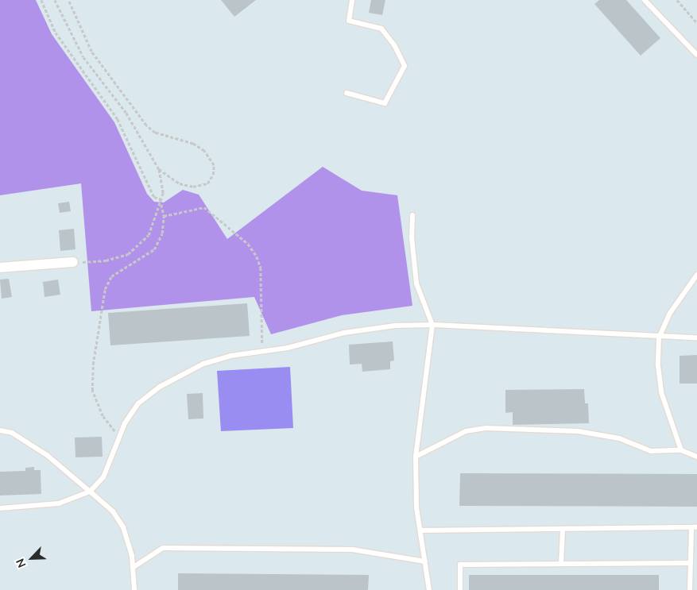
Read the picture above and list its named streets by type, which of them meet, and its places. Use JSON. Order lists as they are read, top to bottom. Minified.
{"north":"bottom left"}
